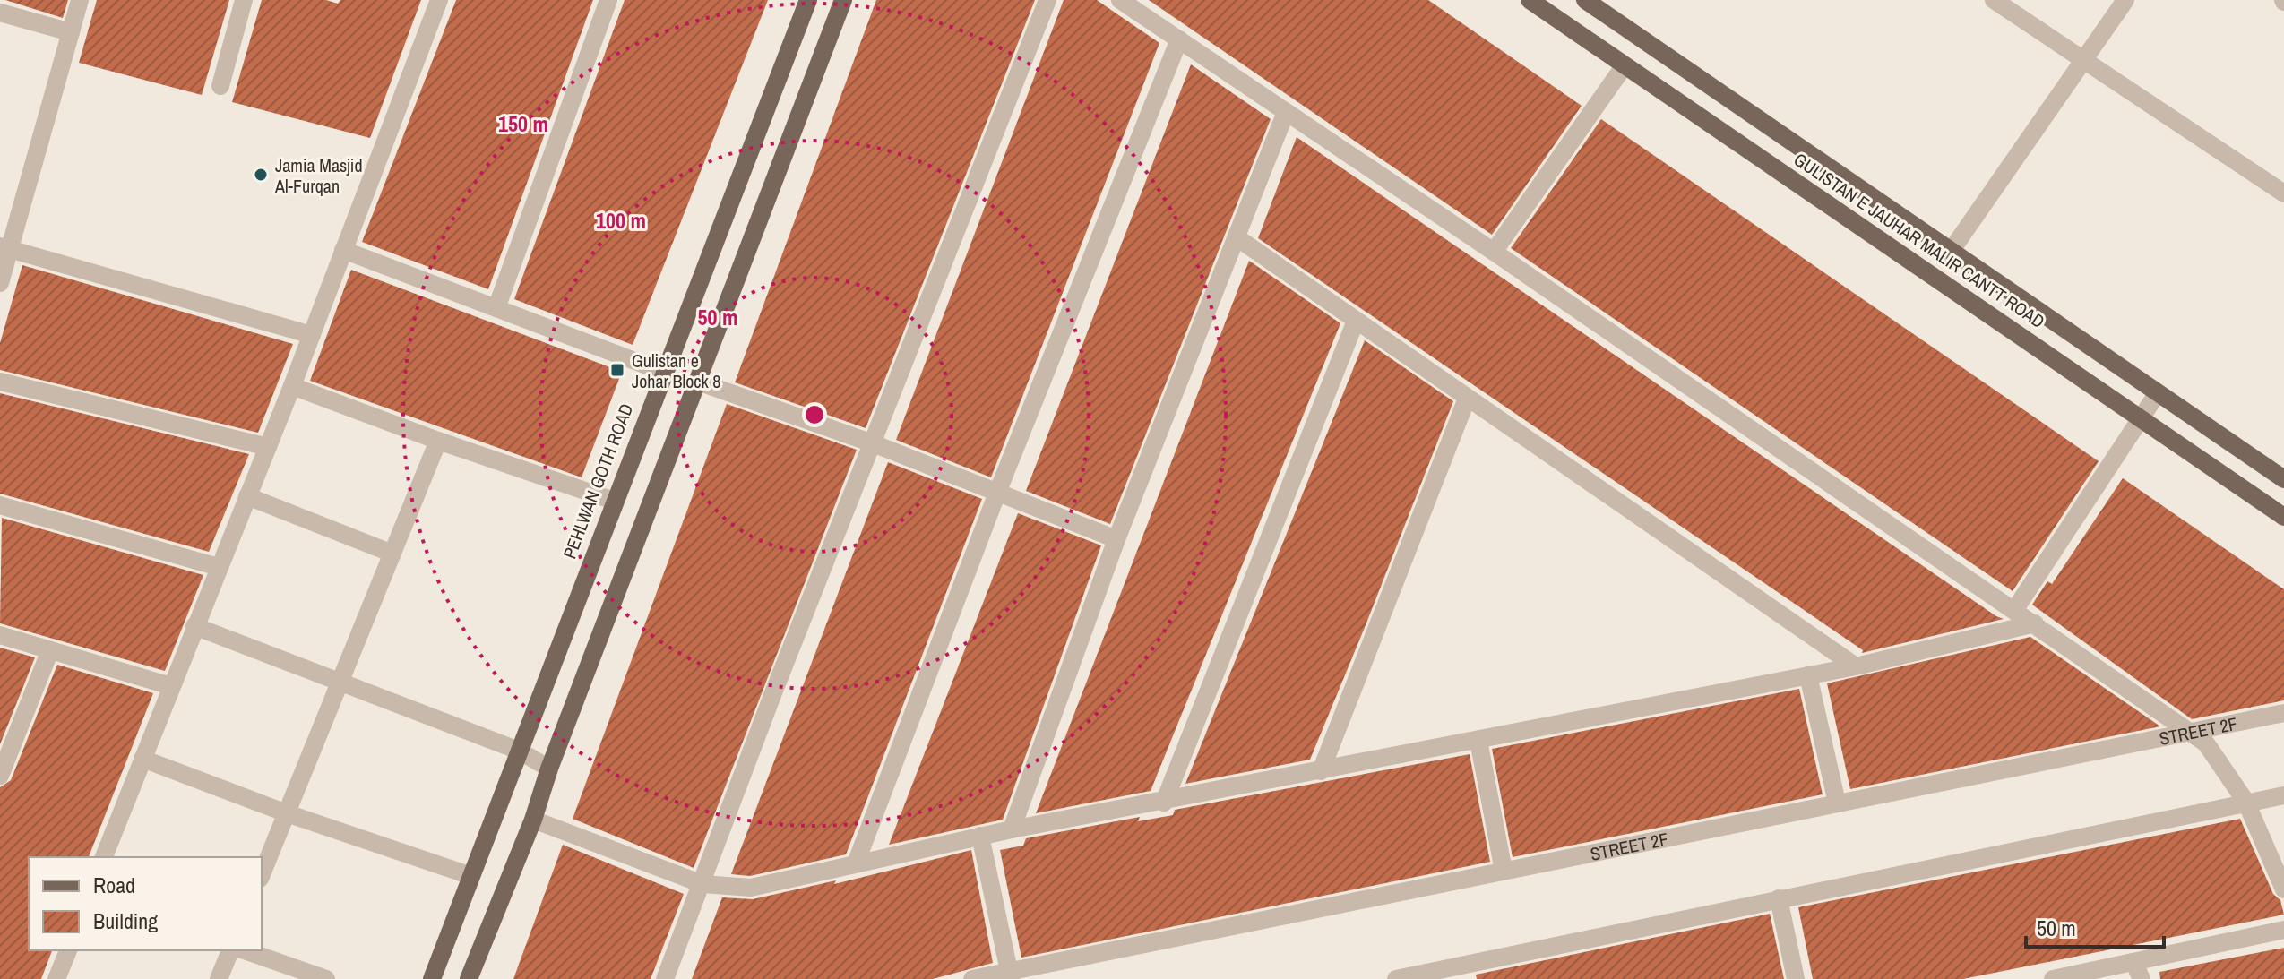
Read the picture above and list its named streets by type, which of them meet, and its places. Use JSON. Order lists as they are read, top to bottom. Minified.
{"streets":{"main road":["GULISTAN E JAUHAR MALIR CANTT ROAD","PEHLWAN GOTH ROAD"],"street":["STREET 2F"]},"places":{"other":["Jamia Masjid Al-Furqan"],"transit":["Gulistan e Johar Block 8"]},"legend":["Road","Building"],"scale_bar":"50 m","rings":["150 m","100 m","50 m"]}
